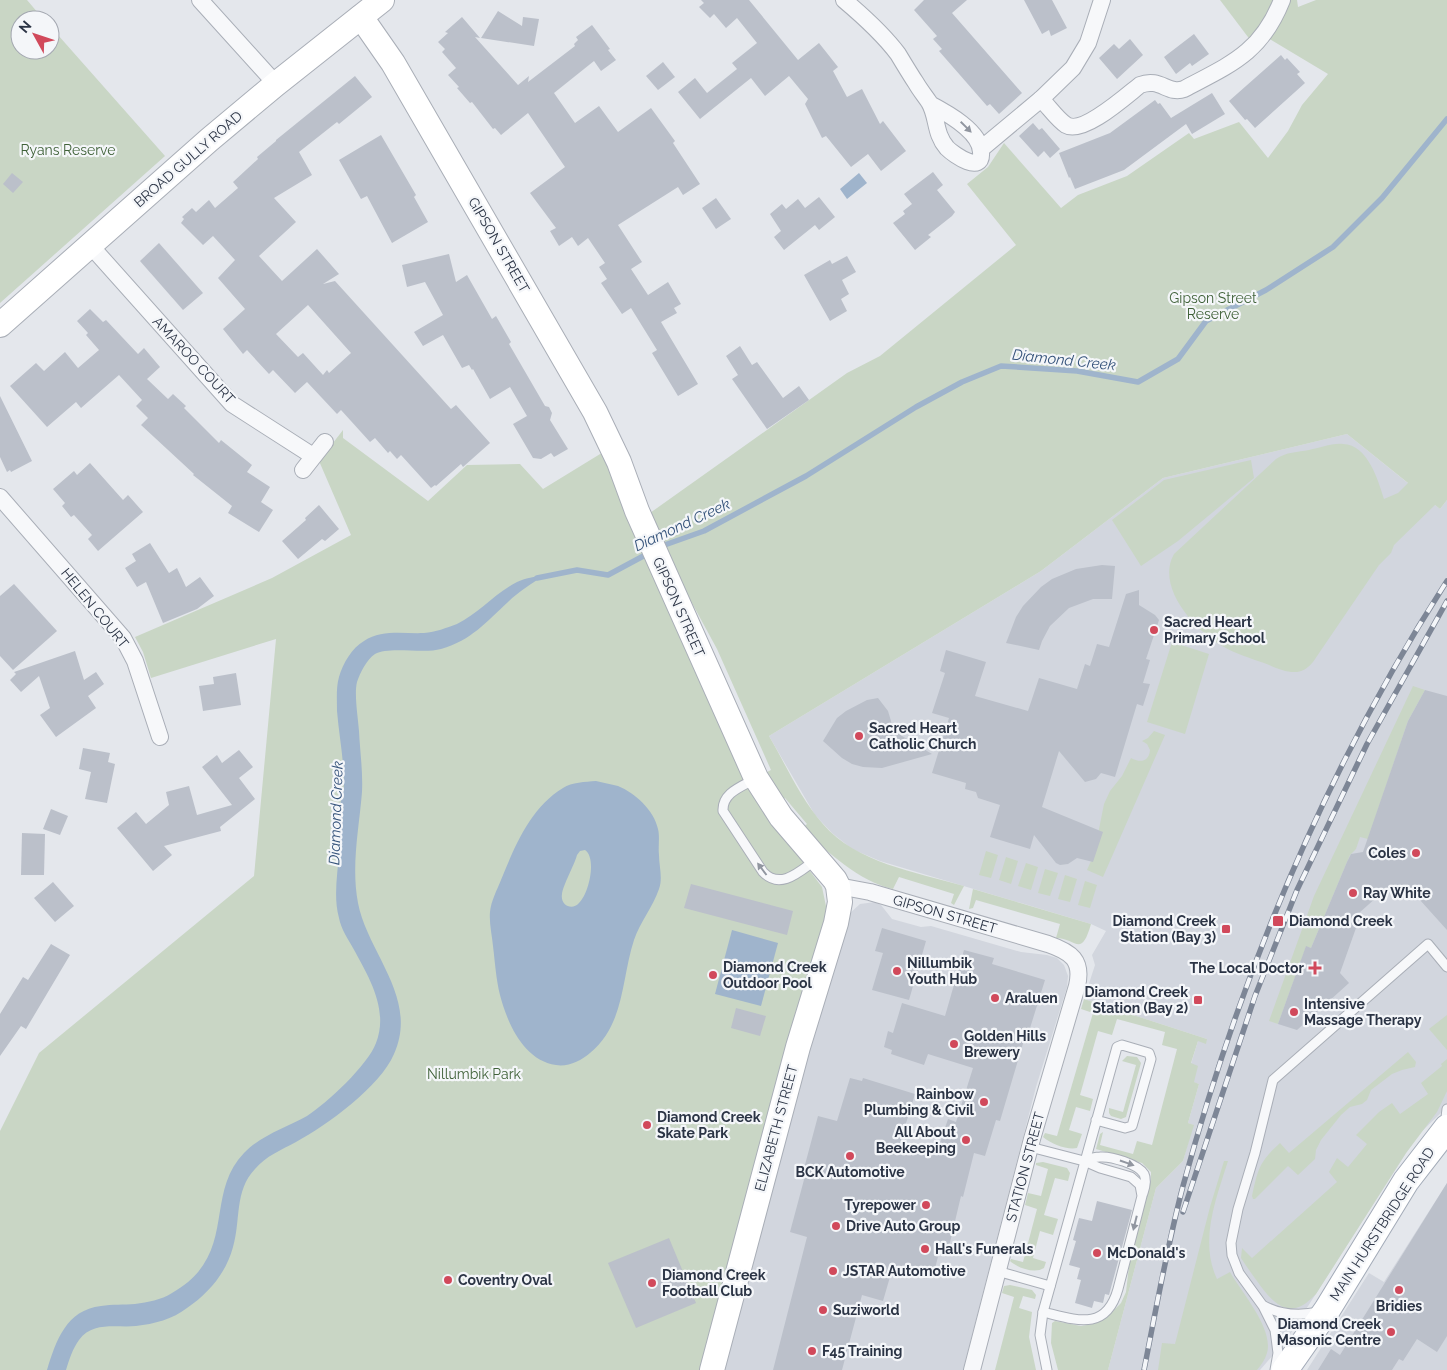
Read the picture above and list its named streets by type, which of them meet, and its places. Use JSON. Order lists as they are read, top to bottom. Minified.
{"streets":{"main road":["MAIN HURSTBRIDGE ROAD"],"street":["BROAD GULLY ROAD","GIPSON STREET","AMAROO COURT","HELEN COURT","ELIZABETH STREET","STATION STREET"]},"crossings":[["BROAD GULLY ROAD","GIPSON STREET"],["BROAD GULLY ROAD","AMAROO COURT"],["GIPSON STREET","ELIZABETH STREET"],["GIPSON STREET","STATION STREET"]],"water":["Diamond Creek"],"parks":["Ryans Reserve","Gipson Street Reserve","Nillumbik Park"],"places":{"other":["Sacred Heart Primary School","Sacred Heart Catholic Church","Coles","Ray White","Nillumbik Youth Hub","Diamond Creek Outdoor Pool","Araluen","Intensive Massage Therapy","Golden Hills Brewery","Rainbow Plumbing & Civil","Diamond Creek Skate Park","All About Beekeeping","BCK Automotive","Tyrepower","Drive Auto Group","Hall's Funerals","McDonald's","JSTAR Automotive","Coventry Oval","Diamond Creek Football Club","Bridies","Suziworld","Diamond Creek Masonic Centre","F45 Training"],"transit":["Diamond Creek","Diamond Creek Station (Bay 3)","Diamond Creek Station (Bay 2)"],"health":["The Local Doctor"]},"north":"top left"}
